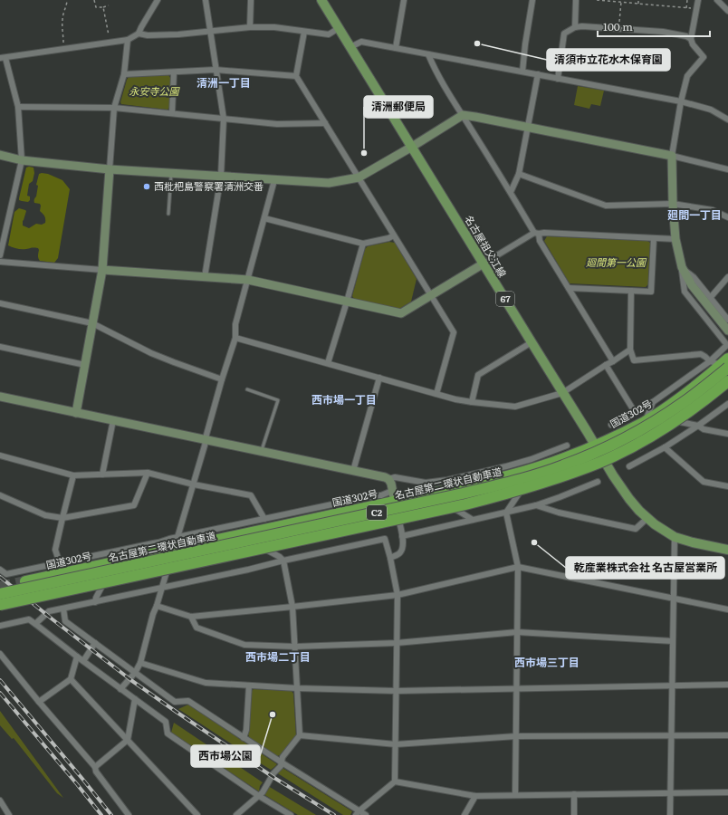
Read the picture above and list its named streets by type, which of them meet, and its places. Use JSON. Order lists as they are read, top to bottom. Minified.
{"streets":{"highway":["国道302号","名古屋第二環状自動車道","C2"],"main road":["名古屋祖父江線","67"]},"crossings":[["名古屋祖父江線","国道302号"],["国道302号","名古屋第二環状自動車道"]],"districts":["清洲一丁目","廻間一丁目","西市場一丁目","西市場二丁目","西市場三丁目"],"parks":["永安寺公園","廻間第一公園"],"places":["清須市立花水木保育園","清洲郵便局","西枇杷島警察署清洲交番","乾産業株式会社 名古屋営業所","西市場公園"],"scale_bar":"100 m"}
